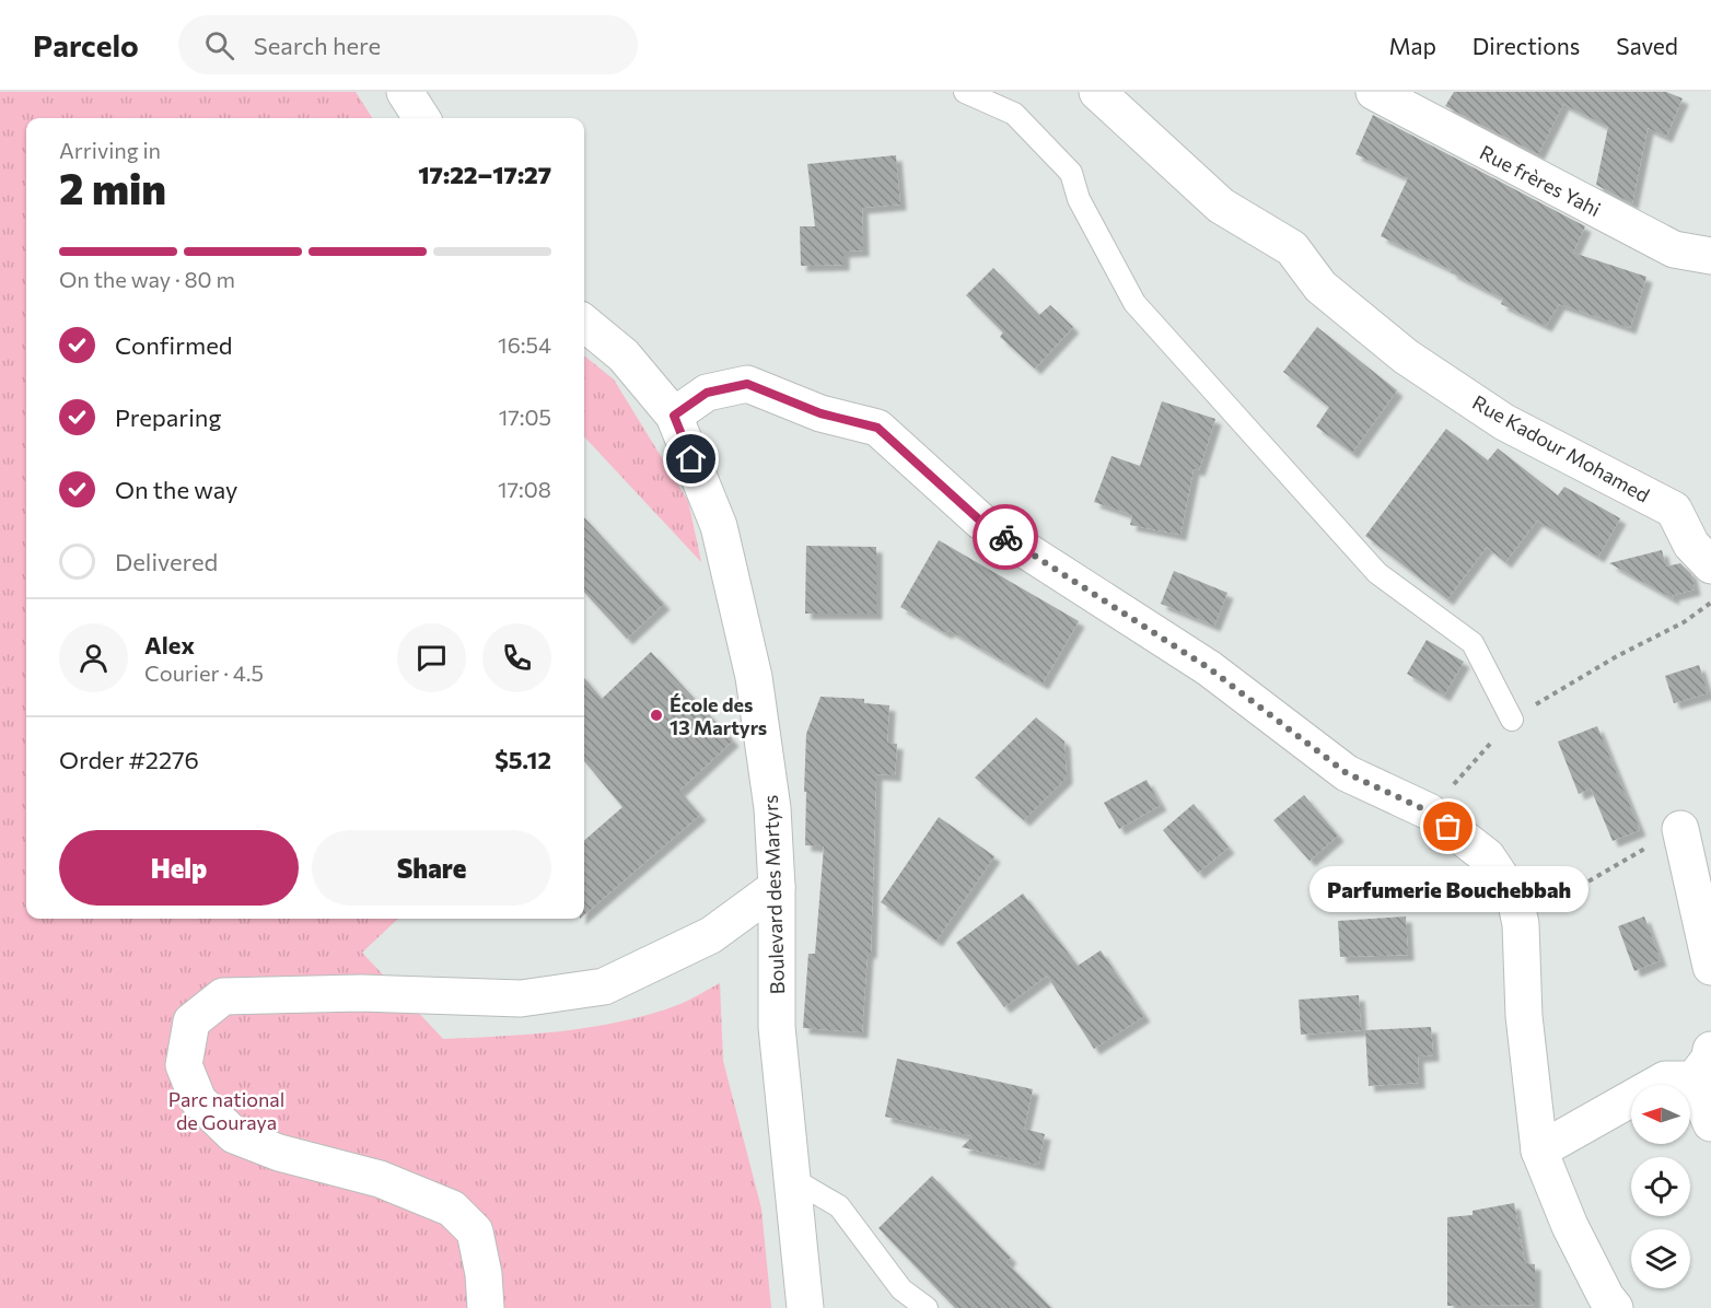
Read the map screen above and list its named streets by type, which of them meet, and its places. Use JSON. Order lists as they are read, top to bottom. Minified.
{"streets":{"street":["Rue frères Yahi","Rue Kadour Mohamed","Boulevard des Martyrs"]},"parks":["Parc national de Gouraya"],"places":["École des 13 Martyrs","Parfumerie Bouchebbah"],"north":"left","page":{"header":"Parcelo","search":"Search here","nav":["Map","Directions","Saved"],"heading":["2 min","Arriving in","17:22–17:27"],"panel":["Alex","Courier · 4.5","Order #2276","$5.12"],"bar":"On the way · 80 m","list":[["Confirmed","16:54"],["Preparing","17:05"],["On the way","17:08"],"Delivered"],"buttons":["Help","Share"],"bubble":"Parfumerie Bouchebbah"}}
